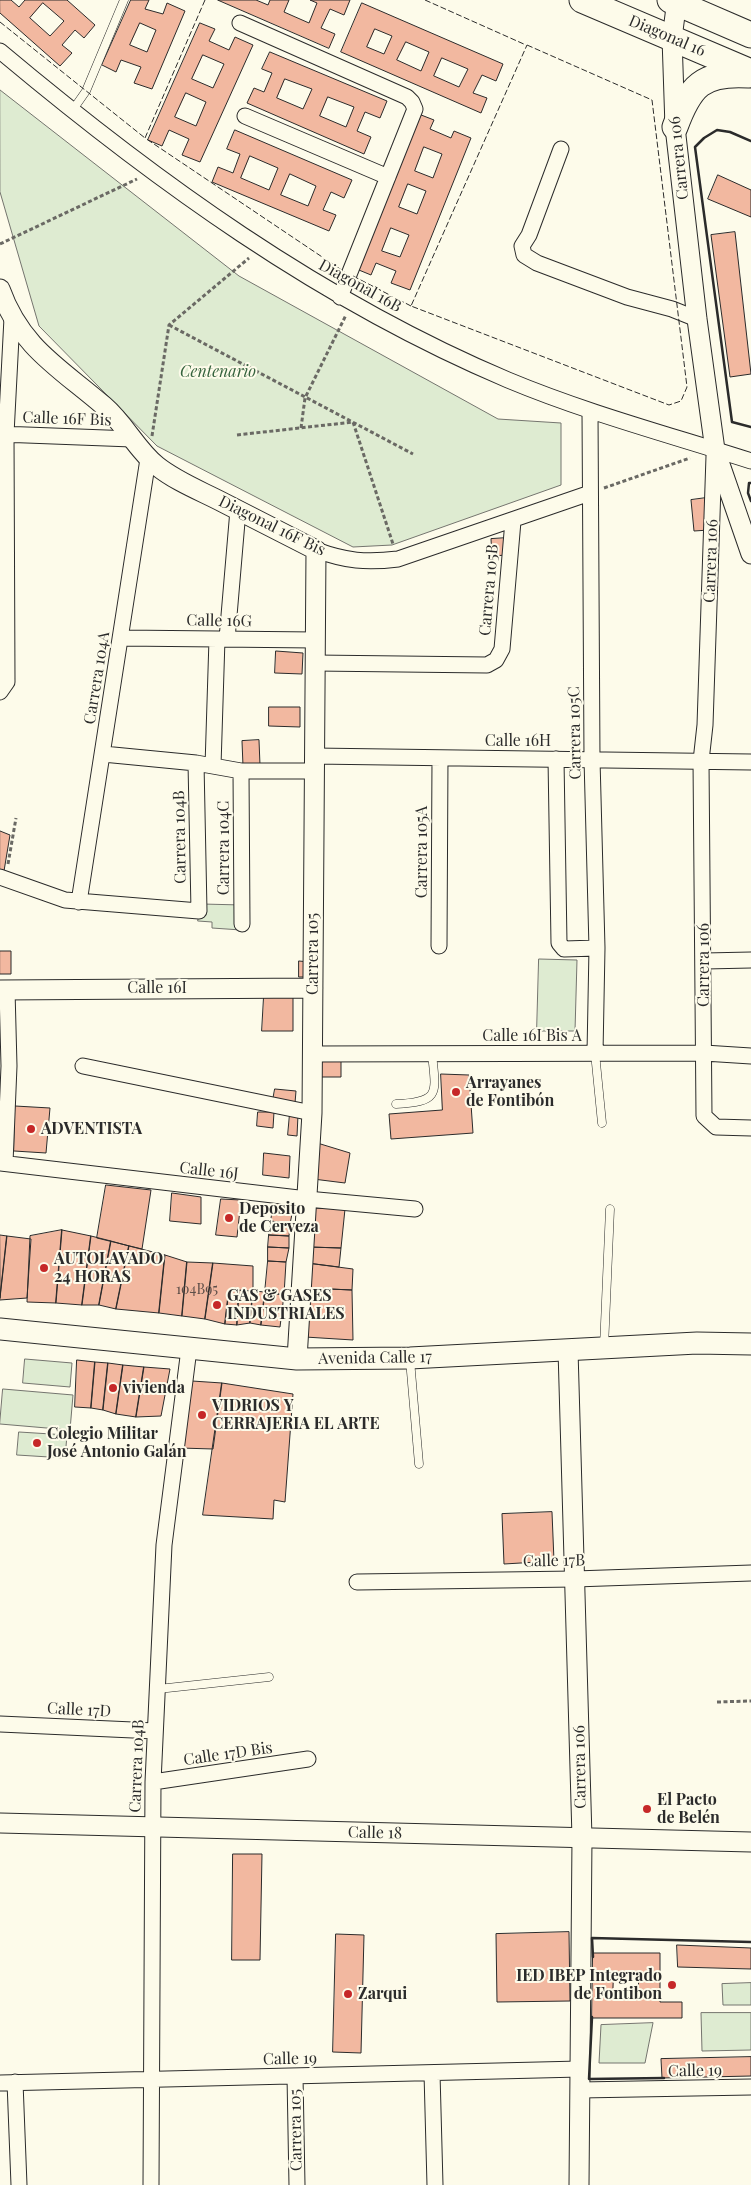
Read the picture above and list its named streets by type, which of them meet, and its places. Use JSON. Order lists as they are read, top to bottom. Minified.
{"streets":{"main road":["Diagonal 16","Avenida Calle 17"],"street":["Carrera 106","Diagonal 16B","Calle 16F Bis","Diagonal 16F Bis","Carrera 105B","Calle 16G","Carrera 104A","Carrera 105C","Calle 16H","Carrera 104B","Carrera 104C","Carrera 105A","Carrera 105","Calle 16I","Calle 16I Bis A","Calle 16J","Calle 17B","Calle 17D","Calle 17D Bis","Calle 18","Calle 19"]},"crossings":[["Diagonal 16","Carrera 106"],["Carrera 106","Diagonal 16B"],["Carrera 106","Calle 16H"],["Carrera 106","Calle 16I Bis A"],["Carrera 106","Avenida Calle 17"],["Carrera 106","Calle 17B"],["Carrera 106","Calle 18"],["Carrera 106","Calle 19"],["Diagonal 16B","Carrera 105C"],["Calle 16F Bis","Diagonal 16F Bis"],["Diagonal 16F Bis","Carrera 105B"],["Diagonal 16F Bis","Carrera 104A"],["Diagonal 16F Bis","Carrera 105C"],["Diagonal 16F Bis","Carrera 105"],["Carrera 105B","Carrera 105"],["Calle 16G","Carrera 104A"],["Calle 16G","Carrera 105"],["Carrera 104A","Calle 16H"],["Carrera 104A","Carrera 104B"],["Carrera 105C","Calle 16H"],["Carrera 105C","Calle 16I Bis A"],["Calle 16H","Carrera 104B"],["Calle 16H","Carrera 104C"],["Calle 16H","Carrera 105A"],["Calle 16H","Carrera 105"],["Carrera 104B","Avenida Calle 17"],["Carrera 104B","Calle 17D"],["Carrera 104B","Calle 17D Bis"],["Carrera 104B","Calle 18"],["Carrera 104B","Calle 19"],["Carrera 105","Calle 16I"],["Carrera 105","Calle 16I Bis A"],["Carrera 105","Calle 16J"],["Carrera 105","Avenida Calle 17"],["Carrera 105","Calle 19"]],"parks":["Centenario"],"places":["Arrayanes de Fontibón","ADVENTISTA","Deposito de Cerveza","AUTOLAVADO 24 HORAS","GAS & GASES INDUSTRIALES","vivienda","VIDRIOS Y CERRAJERIA EL ARTE","Colegio Militar José Antonio Galán","El Pacto de Belén","IED IBEP Integrado de Fontibon","Zarqui"],"house_numbers":["104B95"]}
